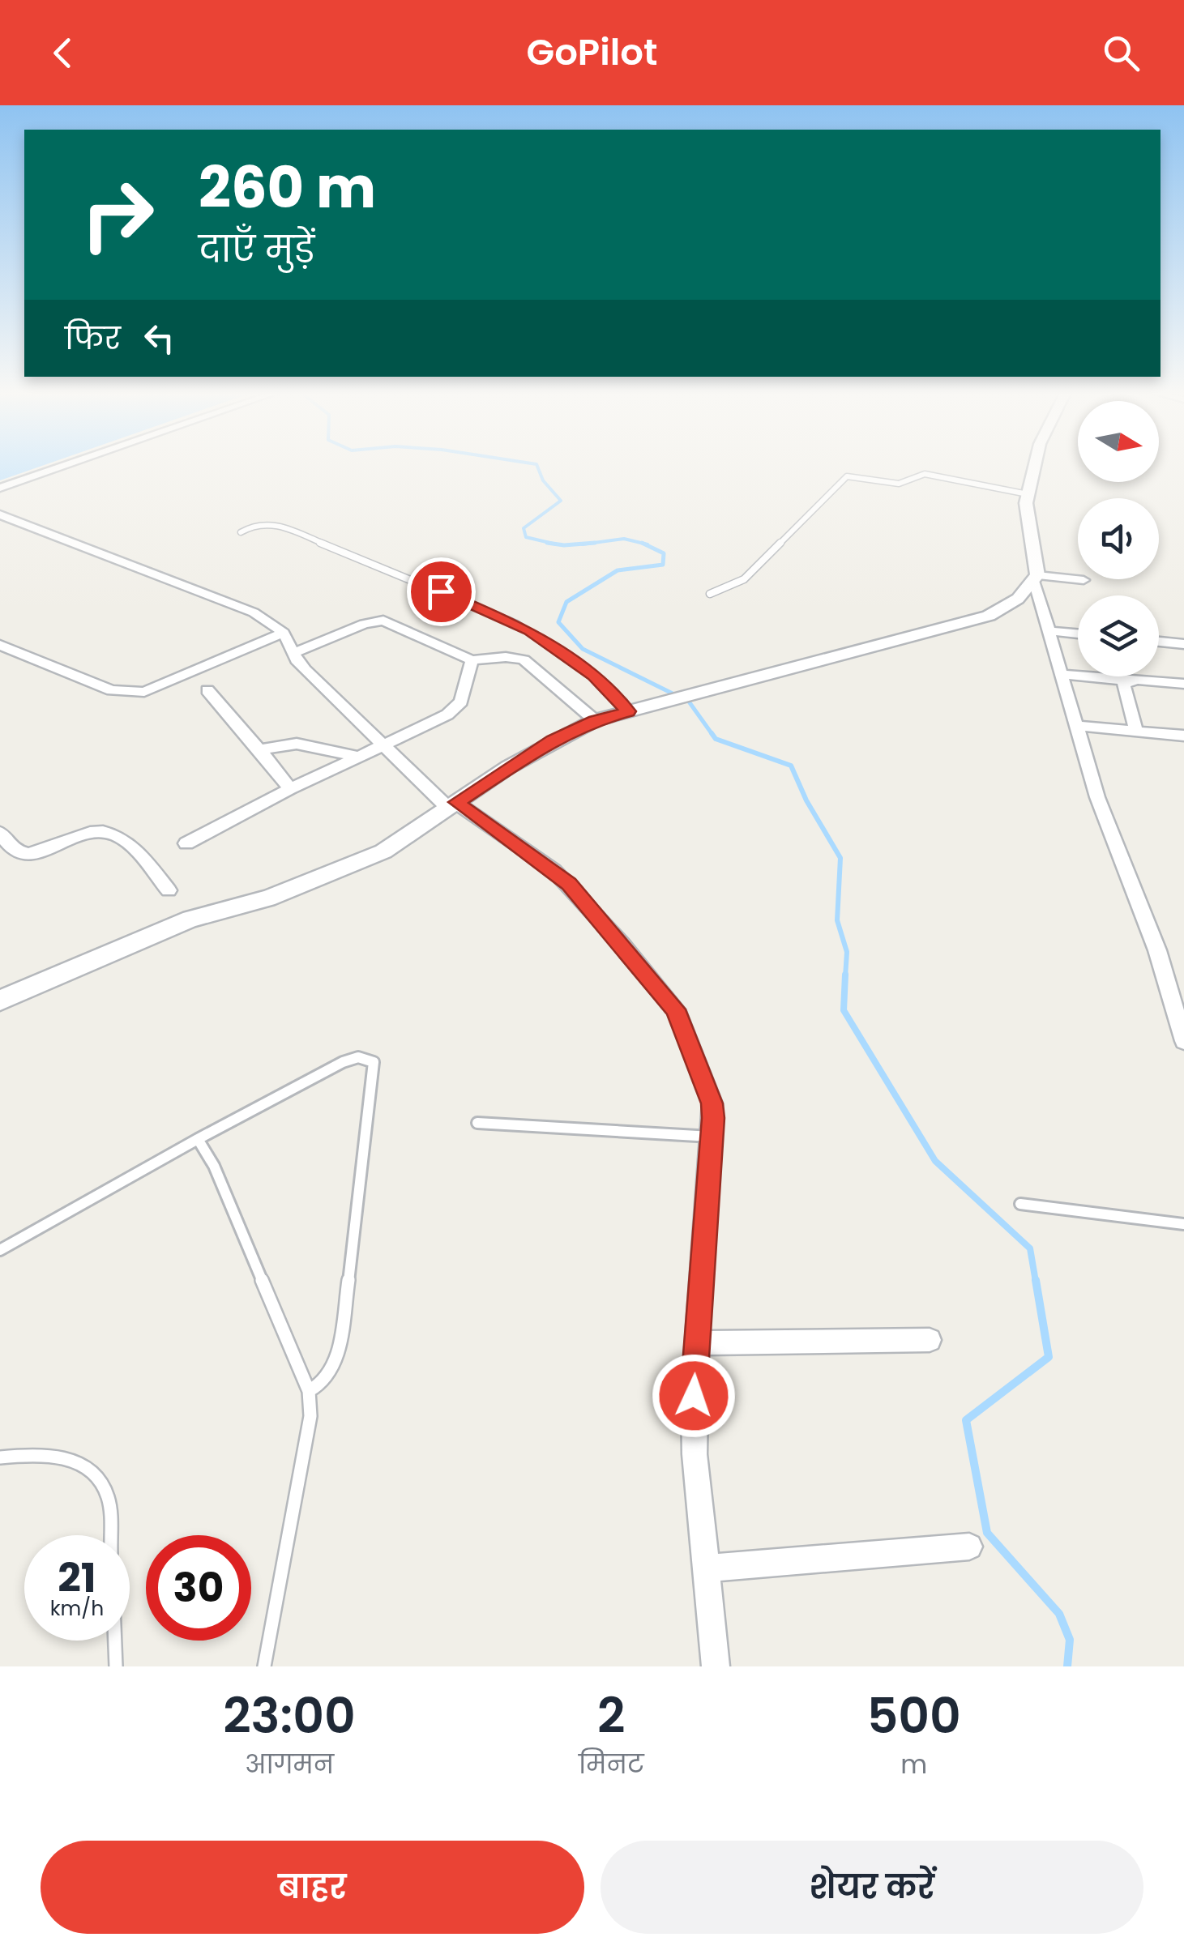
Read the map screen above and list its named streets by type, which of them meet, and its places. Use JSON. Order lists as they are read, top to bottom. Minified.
{"north":"right","page":{"header":"GoPilot","turn":["260 m","दाएँ मुड़ें"],"then":"फिर","speed":"21 km/h","limit":"30","eta":["23:00","आगमन","2","मिनट","500","m"],"buttons":["बाहर","शेयर करें"]}}
